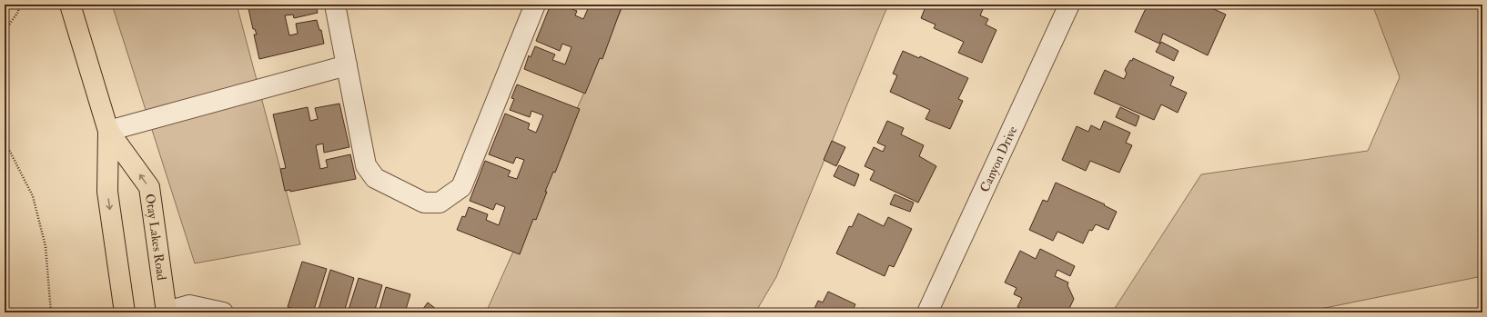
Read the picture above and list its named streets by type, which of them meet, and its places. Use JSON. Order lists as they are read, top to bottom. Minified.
{"streets":{"main road":["Otay Lakes Road"],"street":["Canyon Drive"]}}
